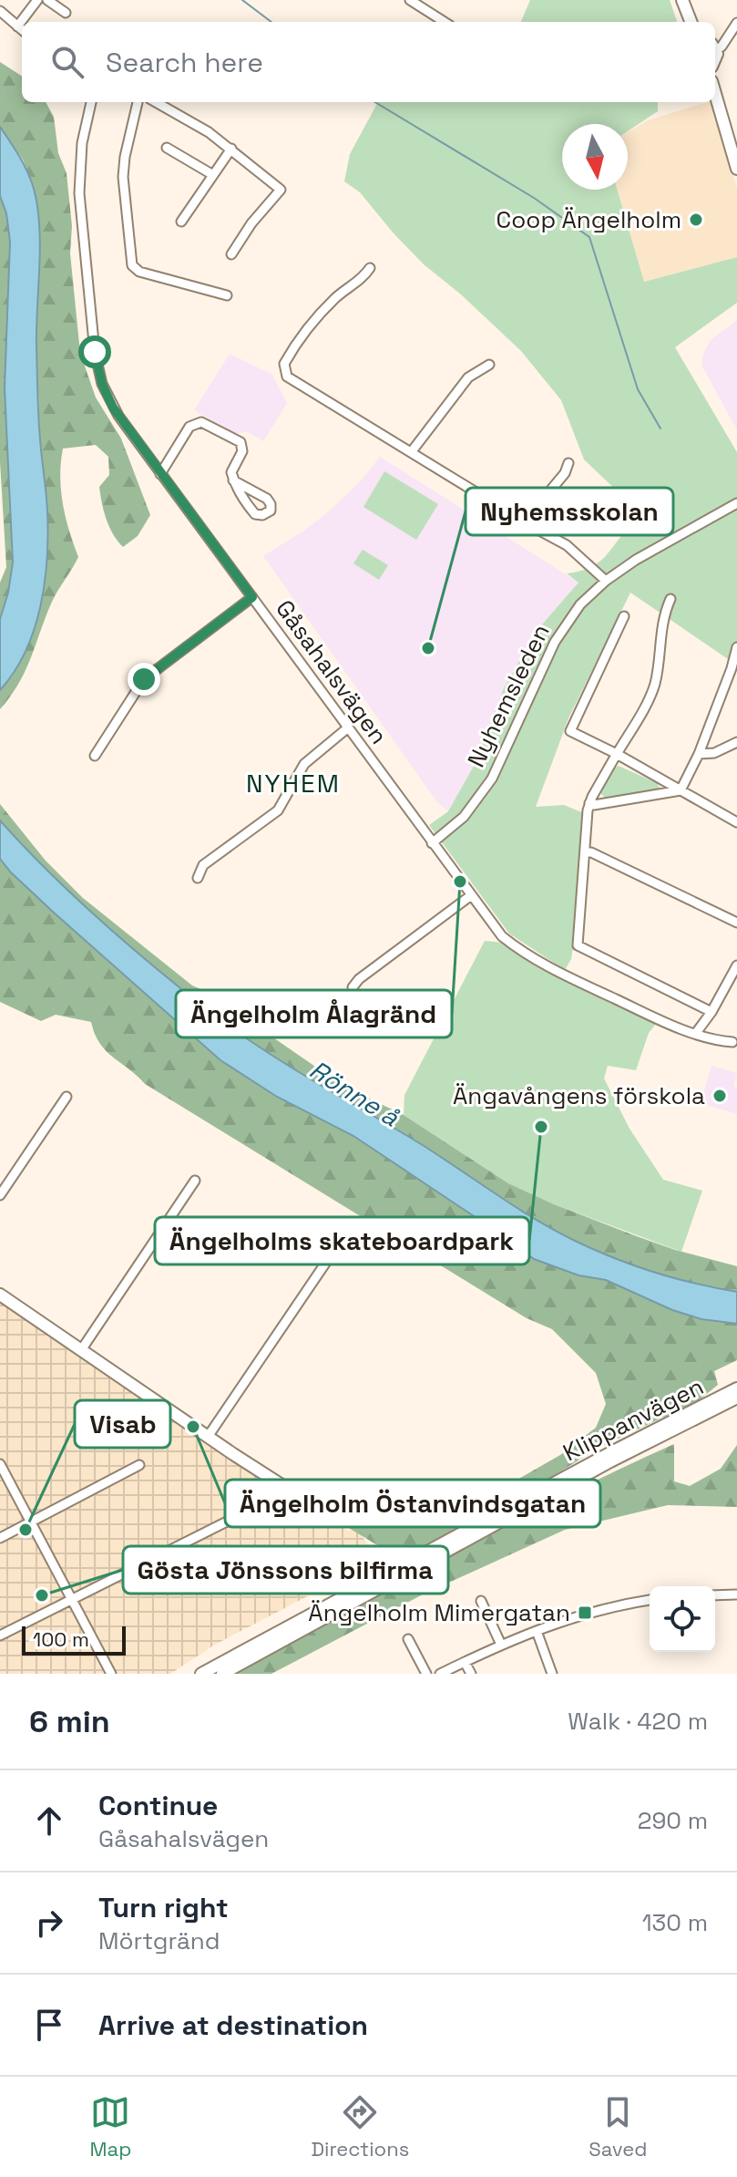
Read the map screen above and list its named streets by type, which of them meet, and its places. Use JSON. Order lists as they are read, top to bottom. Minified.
{"streets":{"main road":["Klippanvägen"],"street":["Gåsahalsvägen","Nyhemsleden"]},"crossings":[["Gåsahalsvägen","Nyhemsleden"]],"districts":["NYHEM"],"water":["Rönne å"],"places":{"other":["Coop Ängelholm","Nyhemsskolan","Ängelholm Ålagränd","Ängavångens förskola","Ängelholms skateboardpark","Ängelholm Östanvindsgatan","Visab","Gösta Jönssons bilfirma"],"transit":["Ängelholm Mimergatan"]},"scale_bar":"100 m","north":"bottom","page":{"search":"Search here","scale":"100 m","heading":["6 min","Walk · 420 m"],"list":[["Continue","Gåsahalsvägen","290 m"],["Turn right","Mörtgränd","130 m"],"Arrive at destination"],"nav":["Map","Directions","Saved"]}}
